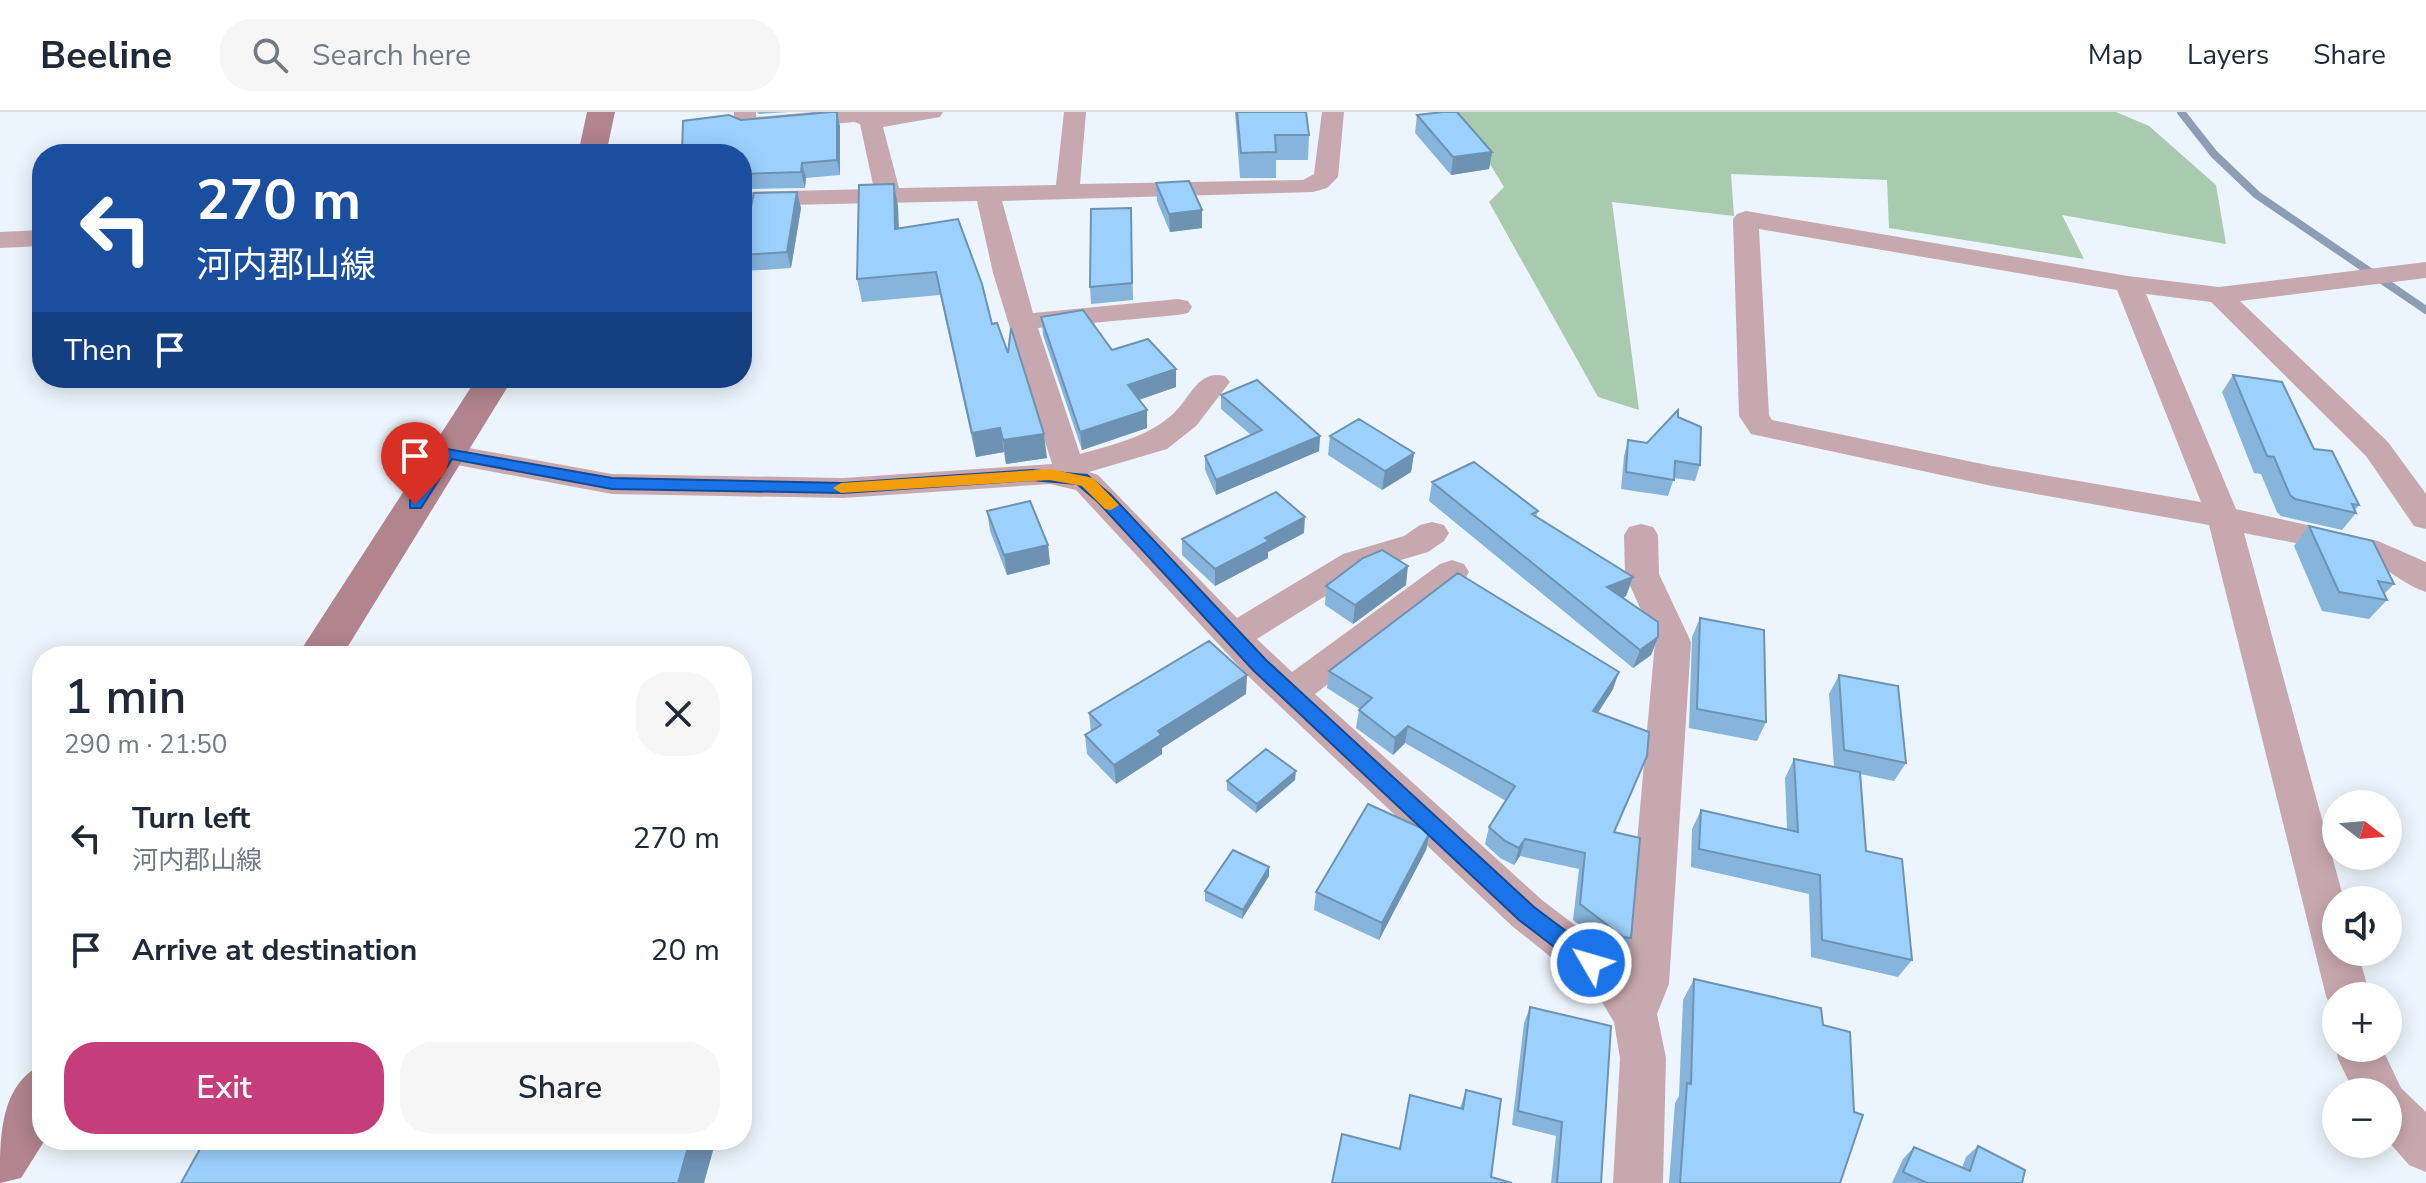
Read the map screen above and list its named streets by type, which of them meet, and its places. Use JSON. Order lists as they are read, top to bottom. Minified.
{"north":"right","page":{"header":"Beeline","search":"Search here","nav":["Map","Layers","Share"],"turn":["270 m","河内郡山線"],"then":"Then","heading":["1 min","290 m · 21:50"],"list":[{"name":"Turn left","note":"河内郡山線","value":"270 m"},{"name":"Arrive at destination","value":"20 m"}],"map_buttons":["+","−"],"buttons":["Exit","Share"]}}
